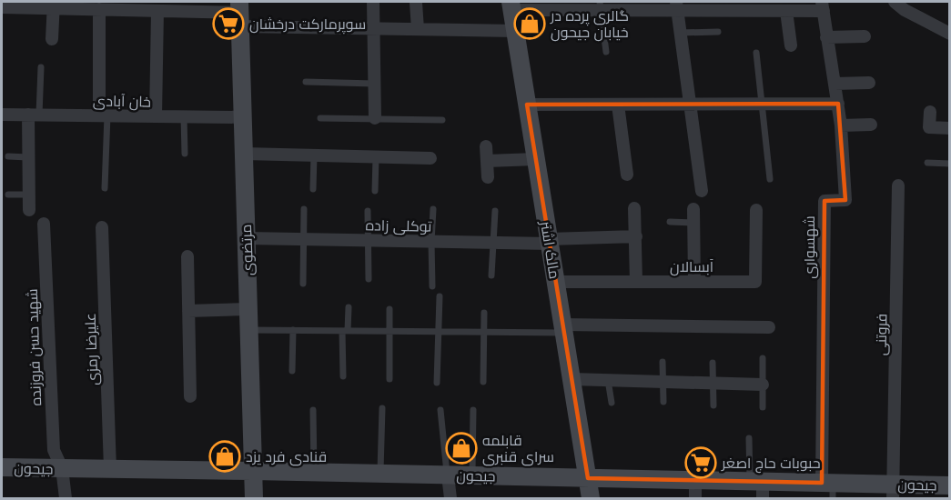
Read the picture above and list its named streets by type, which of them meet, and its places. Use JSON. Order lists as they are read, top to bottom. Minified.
{"streets":{"main road":["مرتضوی","مالک اشتر","جیحون"],"street":["خان آبادی","توکلی زاده","شهسواری","آبسالان","فروتنی","شهید حسن فروزنده","علیرضا رمزی"]},"crossings":[["خان آبادی","مرتضوی"],["توکلی زاده","مرتضوی"],["توکلی زاده","مالک اشتر"],["شهسواری","جیحون"],["مرتضوی","جیحون"],["مالک اشتر","آبسالان"],["مالک اشتر","جیحون"],["فروتنی","جیحون"],["شهید حسن فروزنده","جیحون"],["علیرضا رمزی","جیحون"]],"places":{"supermarket":["سوپرمارکت درخشان","حبوبات حاج اصغر"],"shop":["گالری پرده در خیابان جیحون","قابلمه سرای قنبری","قنادی فرد یزد"]}}
